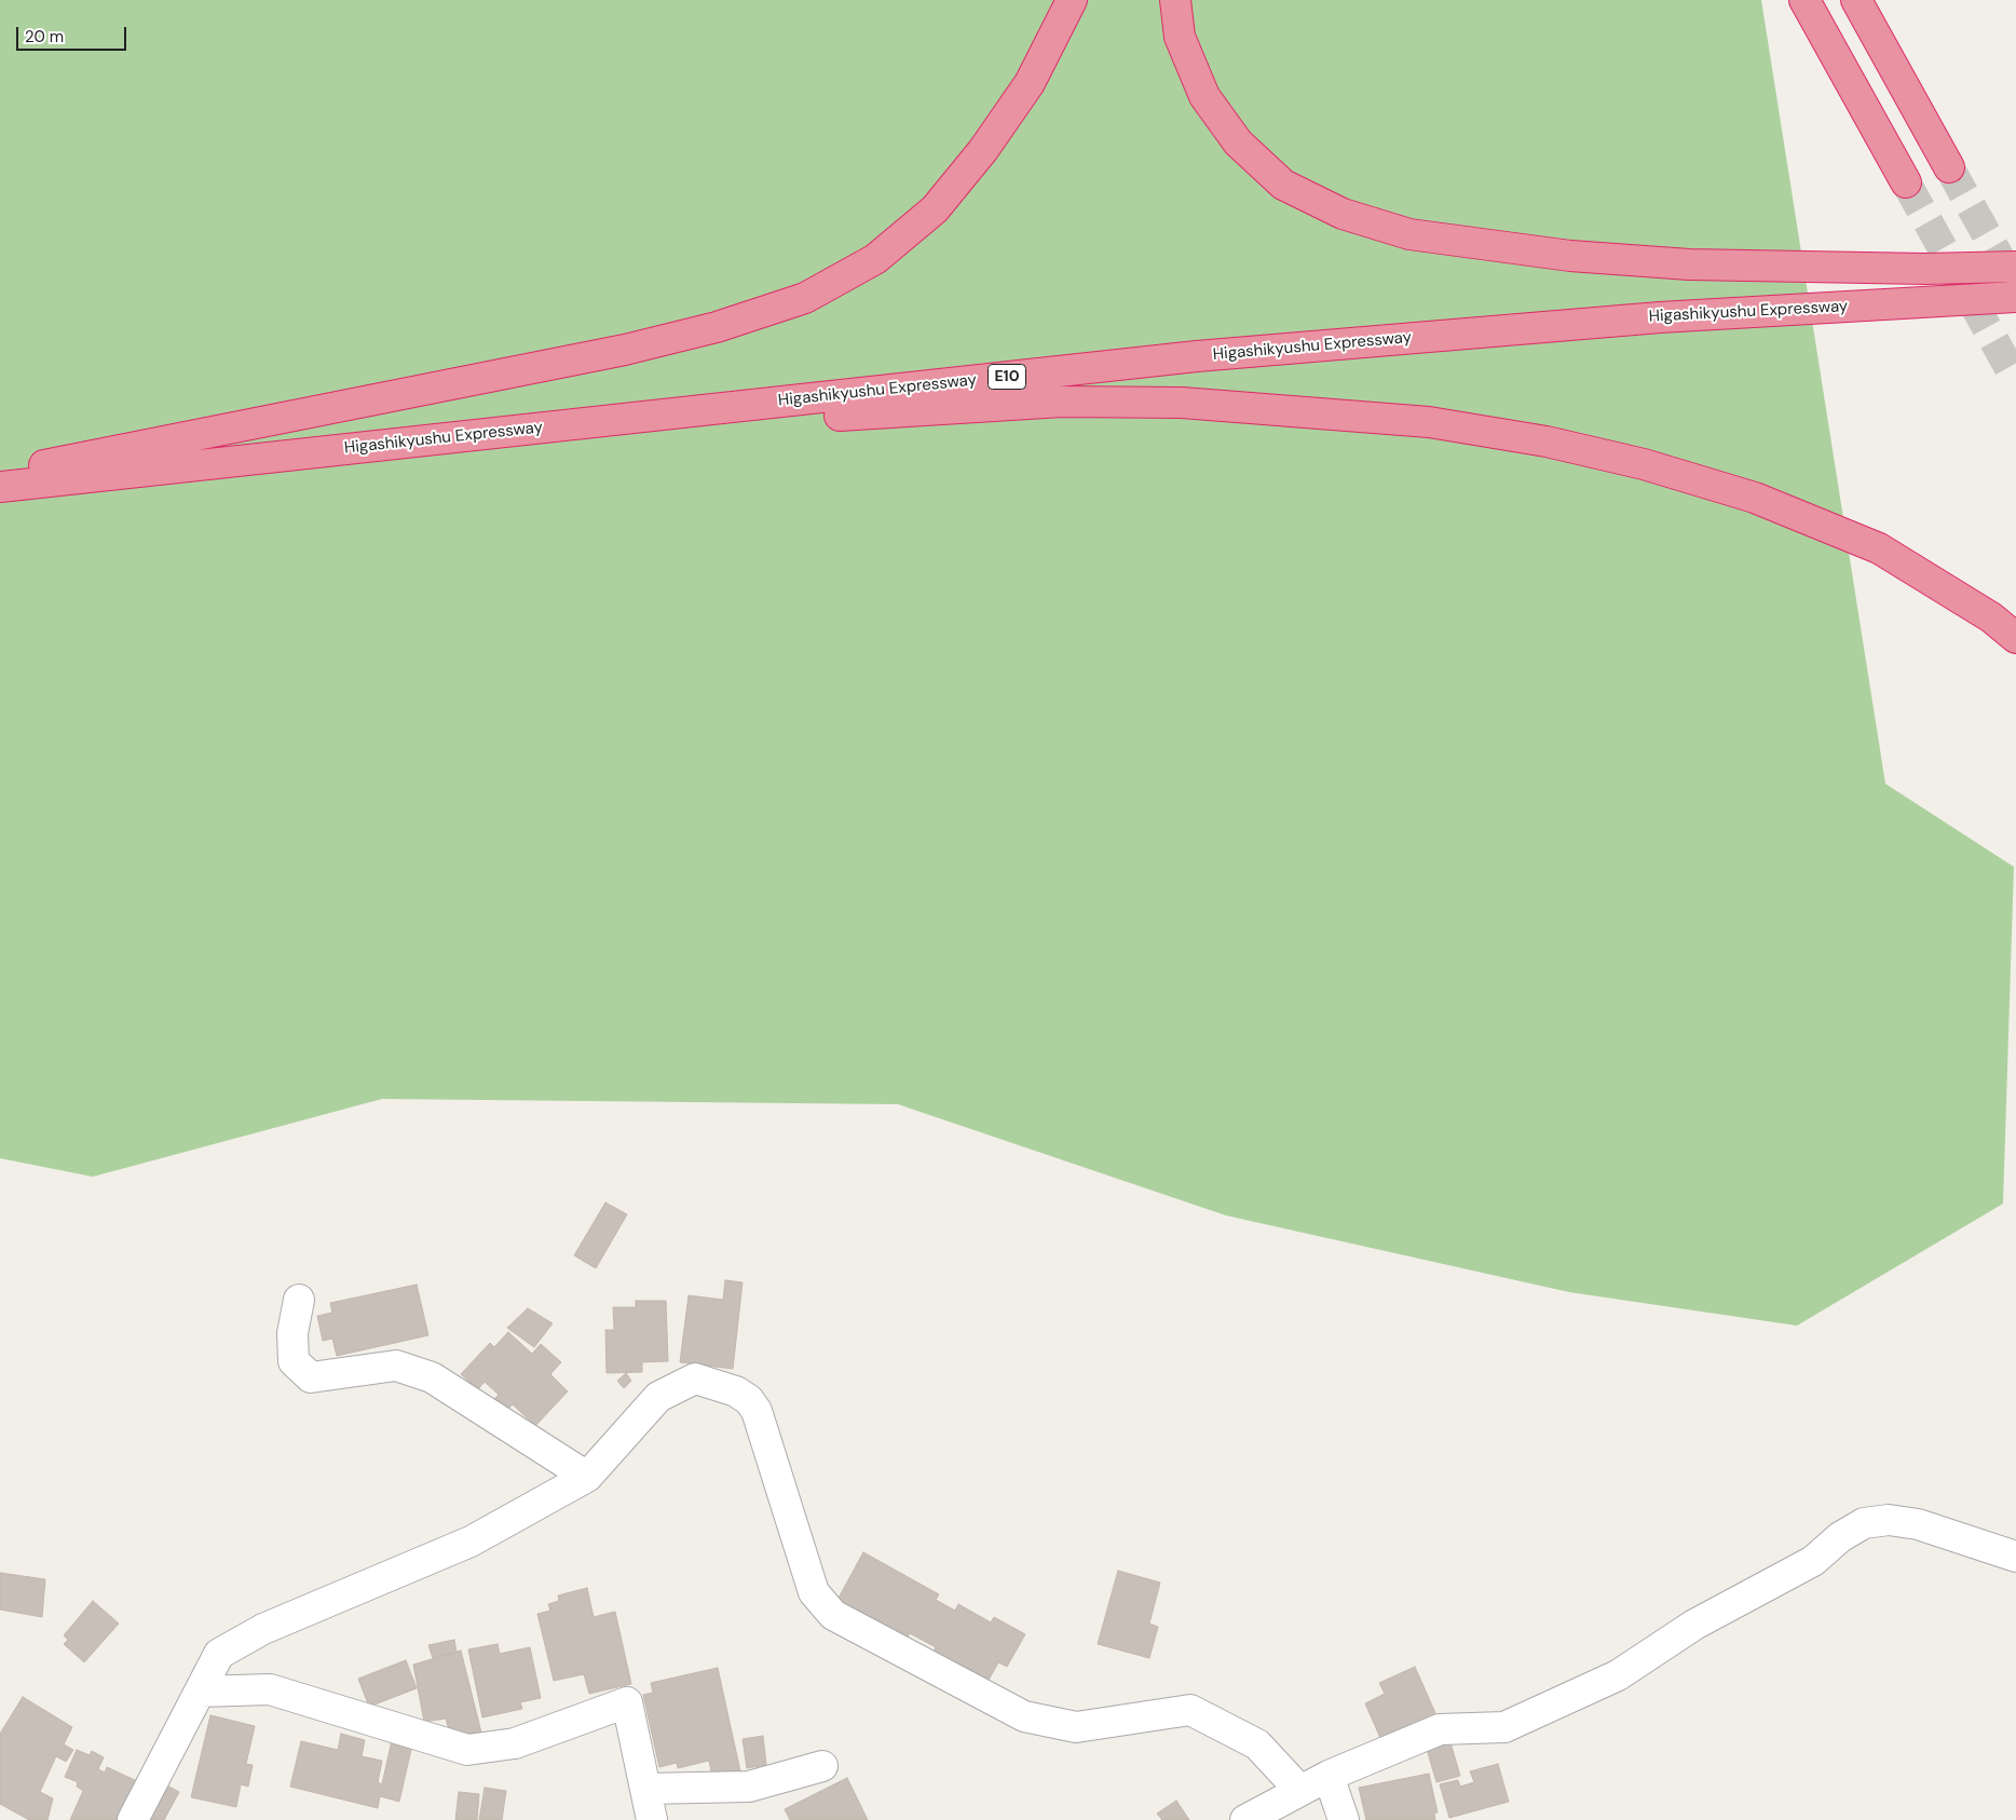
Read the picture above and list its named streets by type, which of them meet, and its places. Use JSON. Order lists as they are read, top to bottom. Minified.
{"streets":{"highway":["Higashikyushu Expressway","E10"]},"scale_bar":"20 m"}
